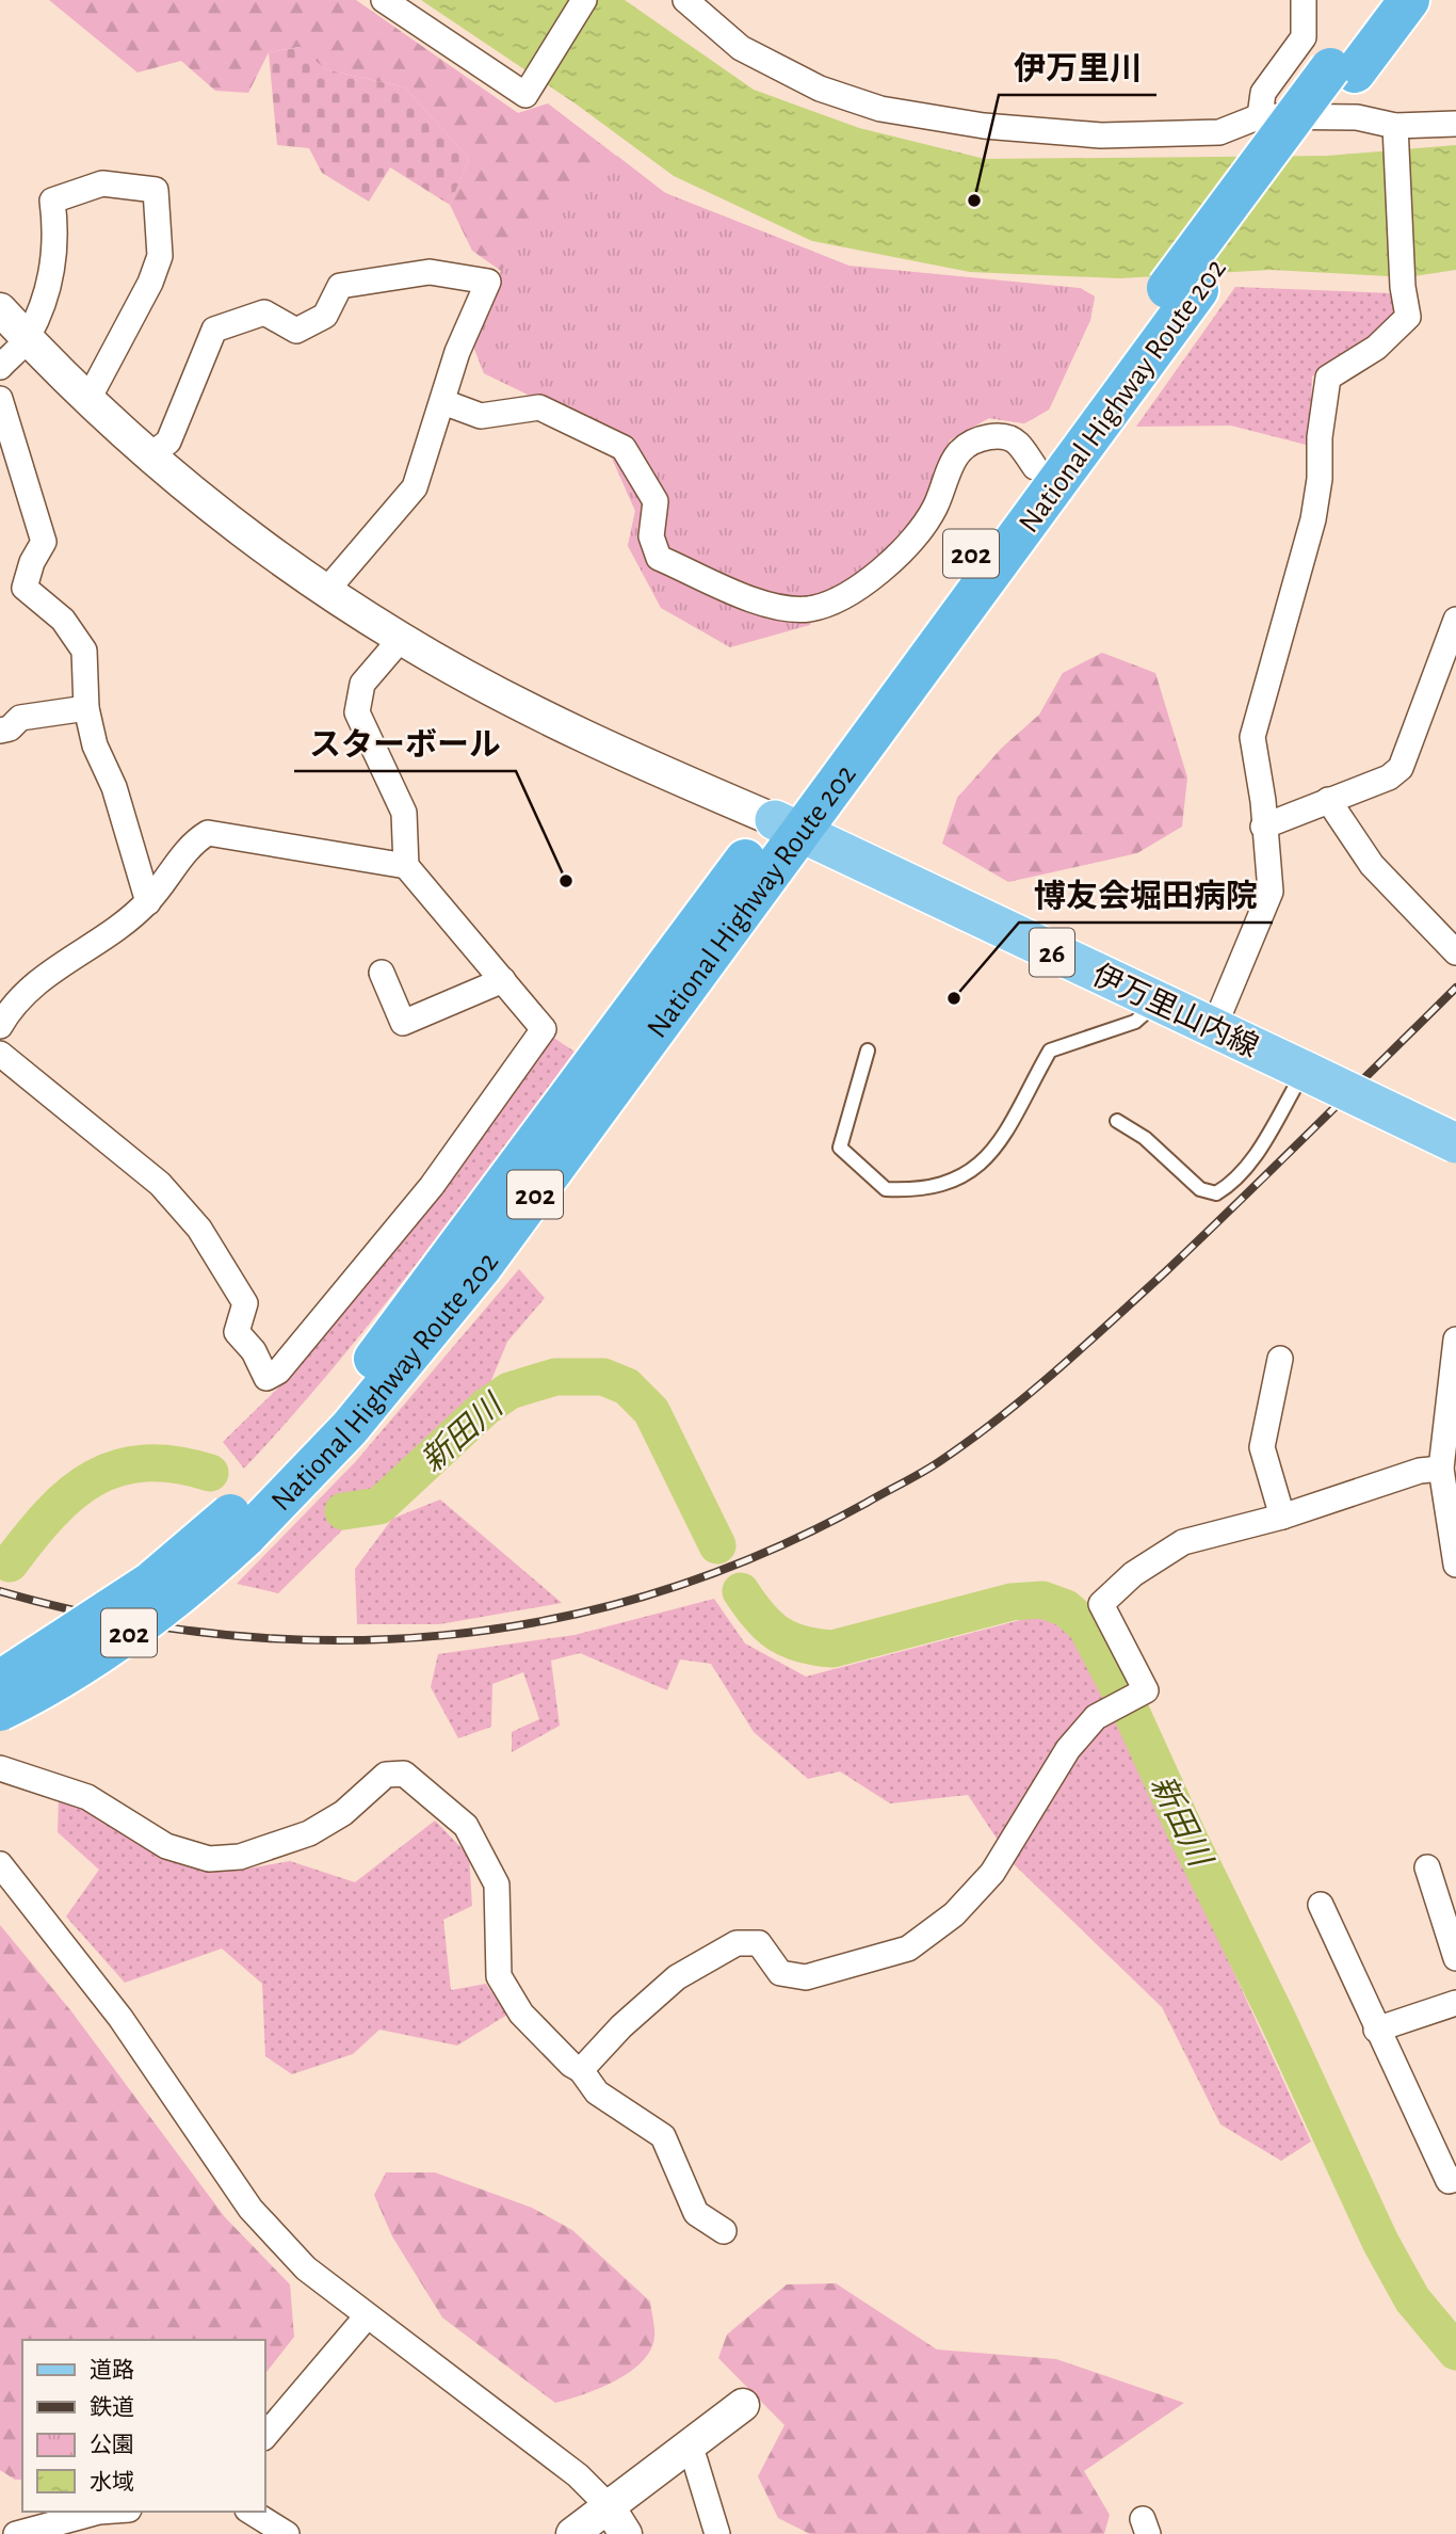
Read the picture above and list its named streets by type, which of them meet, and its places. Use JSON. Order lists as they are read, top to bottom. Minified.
{"streets":{"highway":["National Highway Route 202","202"],"main road":["26","伊万里山内線"]},"crossings":[["National Highway Route 202","伊万里山内線"]],"water":["新田川"],"places":["伊万里川","スターボール","博友会堀田病院"],"legend":["道路","鉄道","公園","水域"]}
